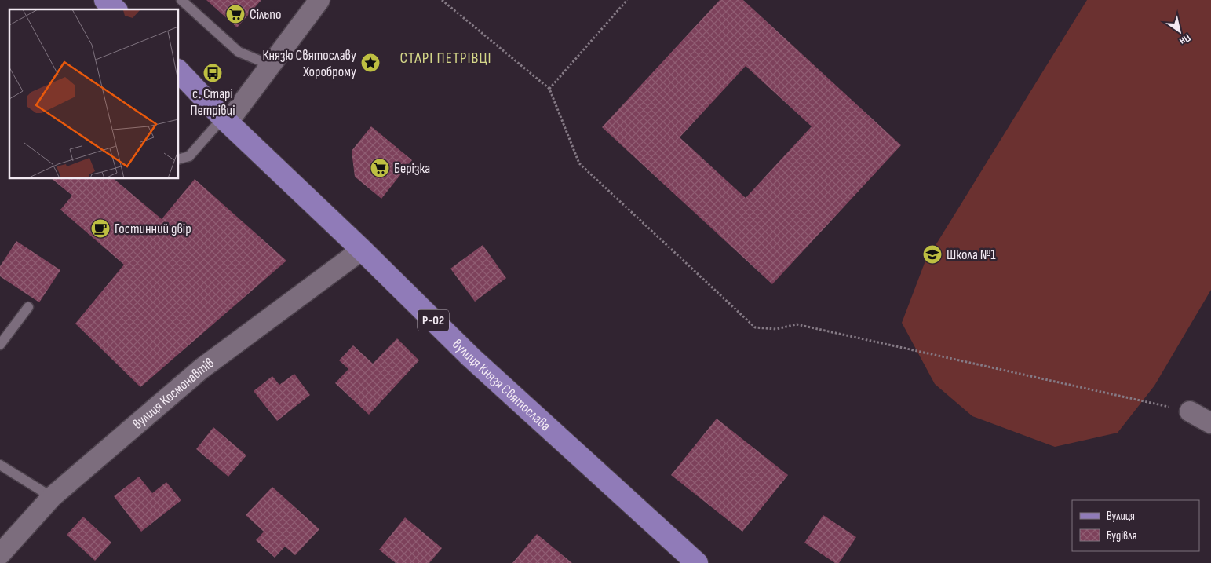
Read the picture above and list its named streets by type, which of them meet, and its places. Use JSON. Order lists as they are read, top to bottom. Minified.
{"streets":{"main road":["Р-02","вулиця Князя Святослава"],"street":["вулиця Космонавтів"]},"crossings":[["вулиця Князя Святослава","вулиця Космонавтів"]],"districts":["СТАРІ ПЕТРІВЦІ"],"places":{"supermarket":["Сільпо","Берізка"],"place":["Князю Святославу Хороброму"],"bus stop":["с. Старі Петрівці"],"cafe":["Гостинний двір"],"school or university":["Школа №1"]},"legend":["Вулиця","Будівля"],"north":"bottom right"}
